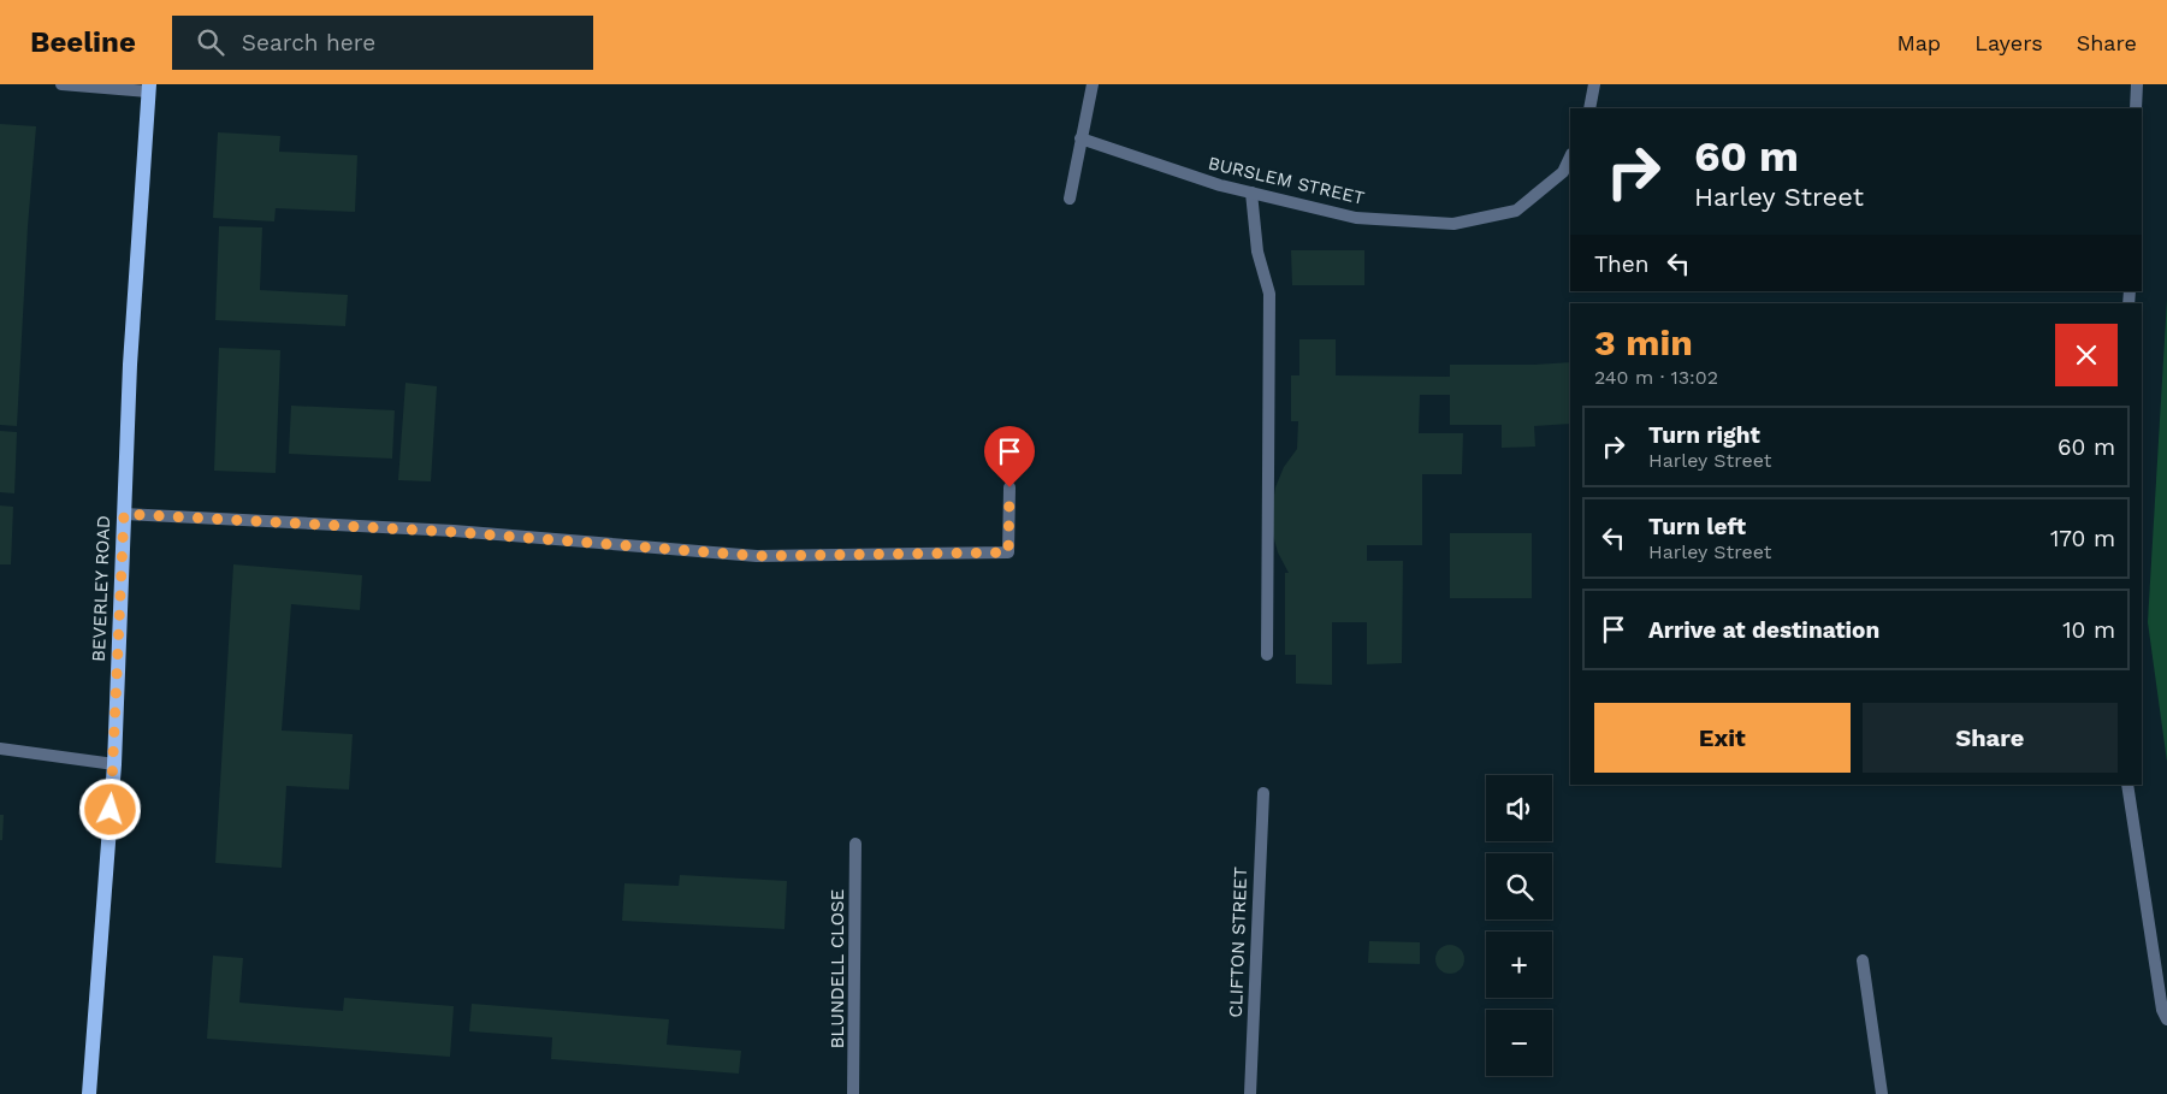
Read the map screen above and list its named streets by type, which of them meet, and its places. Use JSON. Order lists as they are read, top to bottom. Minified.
{"streets":{"main road":["BEVERLEY ROAD"],"street":["BURSLEM STREET","CLIFTON STREET","BLUNDELL CLOSE"]},"page":{"header":"Beeline","search":"Search here","nav":["Map","Layers","Share"],"turn":["60 m","Harley Street"],"then":"Then","heading":["3 min","240 m · 13:02"],"list":[{"name":"Turn right","note":"Harley Street","value":"60 m"},{"name":"Turn left","note":"Harley Street","value":"170 m"},{"name":"Arrive at destination","value":"10 m"}],"buttons":["Exit","Share"],"map_buttons":["+","−"]}}
